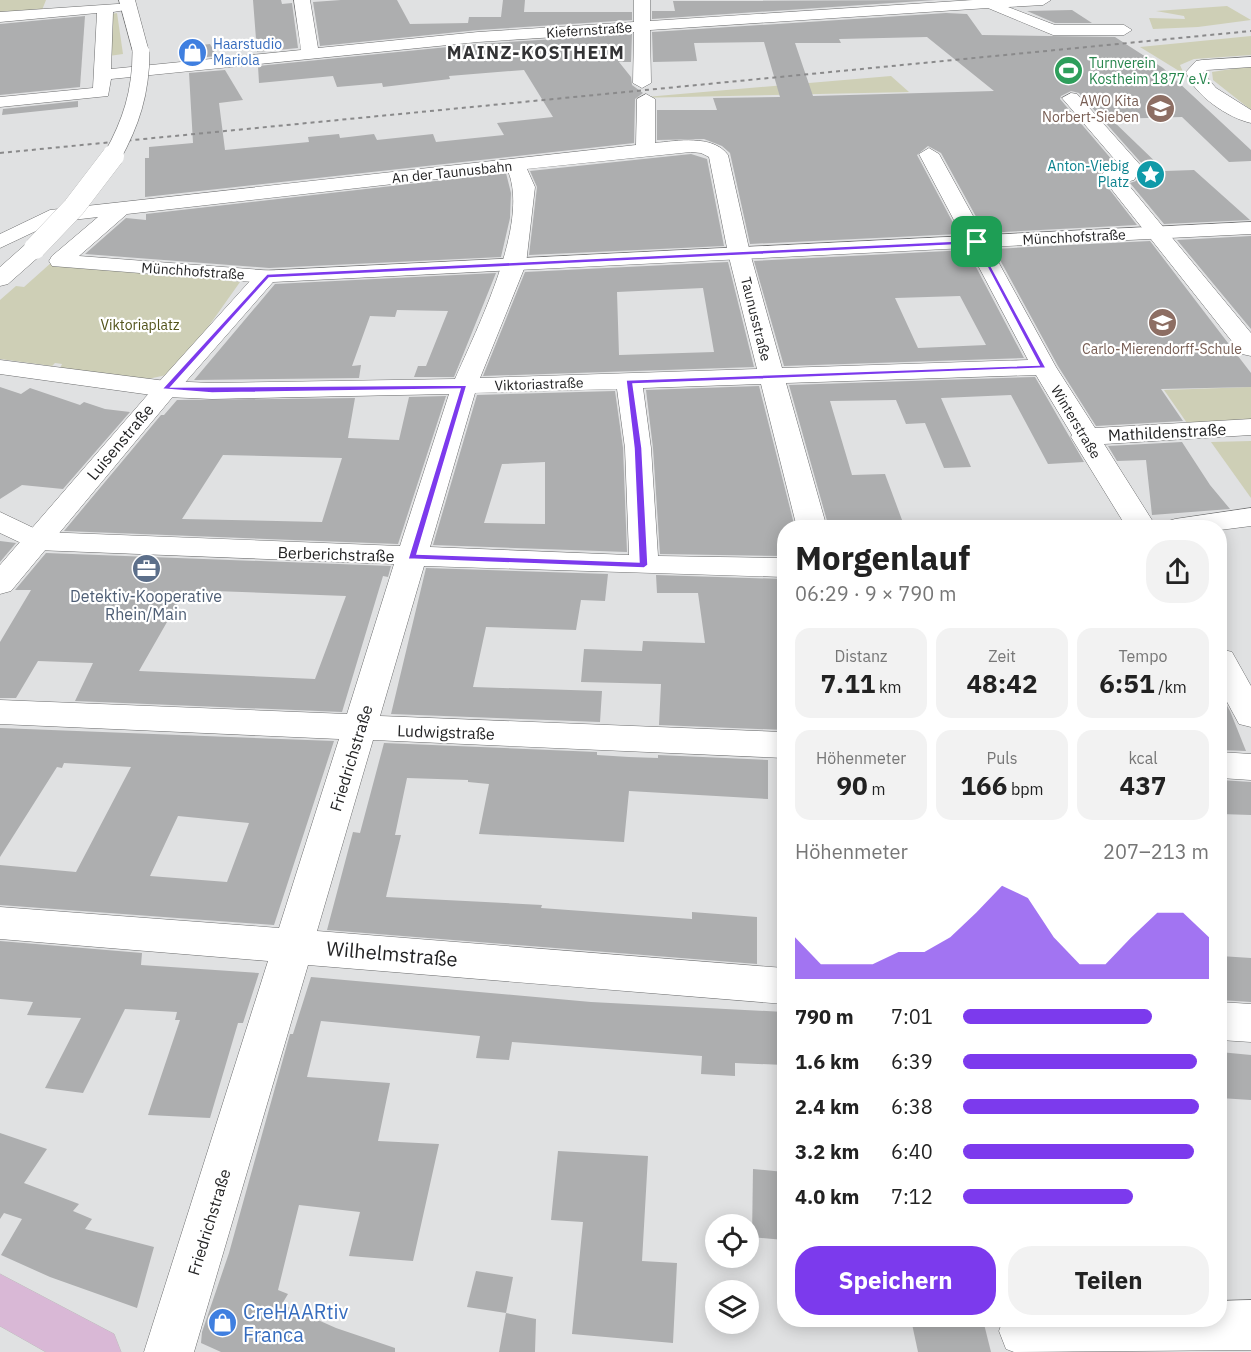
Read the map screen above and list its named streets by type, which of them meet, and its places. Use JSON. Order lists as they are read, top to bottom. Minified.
{"streets":{"street":["Kiefernstraße","An der Taunusbahn","Münchhofstraße","Taunusstraße","Viktoriastraße","Winterstraße","Mathildenstraße","Luisenstraße","Berberichstraße","Ludwigstraße","Friedrichstraße","Wilhelmstraße"]},"crossings":[["An der Taunusbahn","Münchhofstraße"],["An der Taunusbahn","Taunusstraße"],["An der Taunusbahn","Friedrichstraße"],["Münchhofstraße","Taunusstraße"],["Münchhofstraße","Winterstraße"],["Münchhofstraße","Luisenstraße"],["Münchhofstraße","Friedrichstraße"],["Taunusstraße","Viktoriastraße"],["Viktoriastraße","Winterstraße"],["Viktoriastraße","Luisenstraße"],["Viktoriastraße","Friedrichstraße"],["Winterstraße","Mathildenstraße"],["Luisenstraße","Berberichstraße"],["Berberichstraße","Friedrichstraße"],["Ludwigstraße","Friedrichstraße"],["Friedrichstraße","Wilhelmstraße"]],"districts":["MAINZ-KOSTHEIM"],"parks":["Viktoriaplatz"],"places":{"shop":["Haarstudio Mariola","CreHAARtiv Franca"],"sports":["Turnverein Kostheim 1877 e.V."],"school or university":["AWO Kita Norbert-Sieben","Carlo-Mierendorff-Schule"],"place":["Anton-Viebig Platz"],"office":["Detektiv-Kooperative Rhein/Main"]},"page":{"heading":["Morgenlauf","06:29 · 9 × 790 m"],"stats":[["Distanz","7.11 km"],["Zeit","48:42"],["Tempo","6:51 /km"],["Höhenmeter","90 m"],["Puls","166 bpm"],["kcal","437"]],"chart":["Höhenmeter","207–213 m"],"list":[{"name":"790 m","note":"7:01"},{"name":"1.6 km","note":"6:39"},{"name":"2.4 km","note":"6:38"},{"name":"3.2 km","note":"6:40"},{"name":"4.0 km","note":"7:12"}],"buttons":["Speichern","Teilen"]}}
